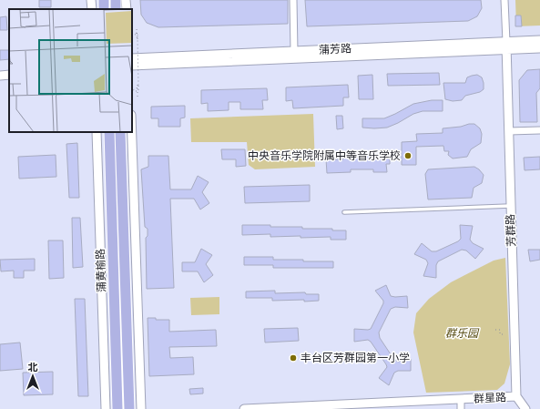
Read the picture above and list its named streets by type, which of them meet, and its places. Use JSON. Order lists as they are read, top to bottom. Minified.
{"streets":{"main road":["蒲黄榆路"],"street":["蒲芳路","芳群路","群星路"]},"crossings":[["蒲芳路","芳群路"],["芳群路","群星路"]],"parks":["群乐园"],"places":["中央音乐学院附属中等音乐学校","丰台区芳群园第一小学"],"north":"top"}
